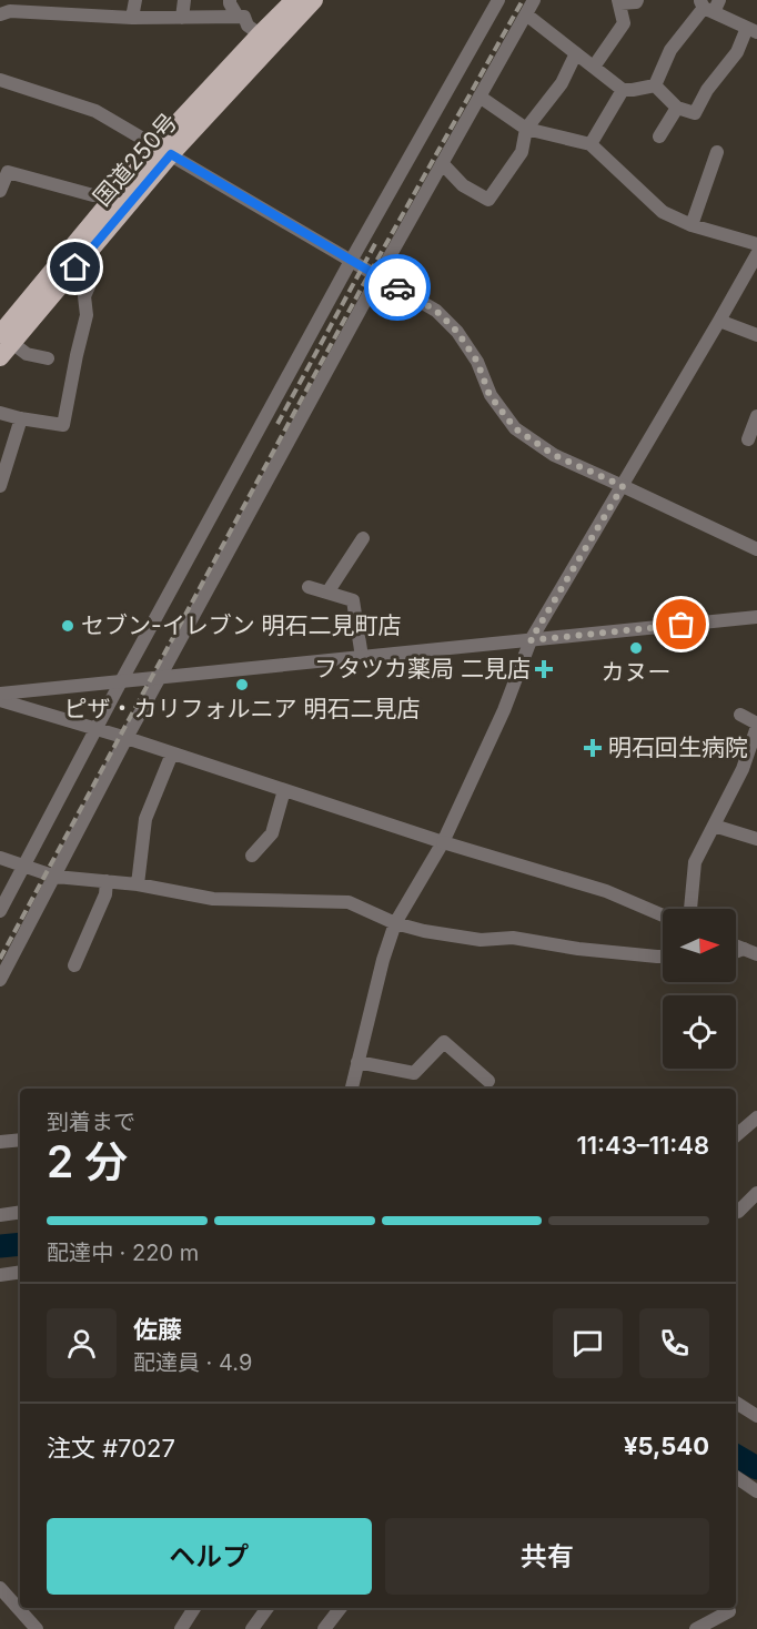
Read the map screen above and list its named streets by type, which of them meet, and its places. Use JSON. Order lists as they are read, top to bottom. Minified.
{"streets":{"highway":["国道250号"]},"places":{"other":["セブン-イレブン 明石二見町店","カヌー","ピザ・カリフォルニア 明石二見店"],"health":["フタツカ薬局 二見店","明石回生病院"]},"north":"right","page":{"heading":["2 分","到着まで","11:43–11:48"],"panel":["佐藤","配達員 · 4.9","注文 #7027","¥5,540"],"bar":"配達中 · 220 m","buttons":["ヘルプ","共有"]}}
